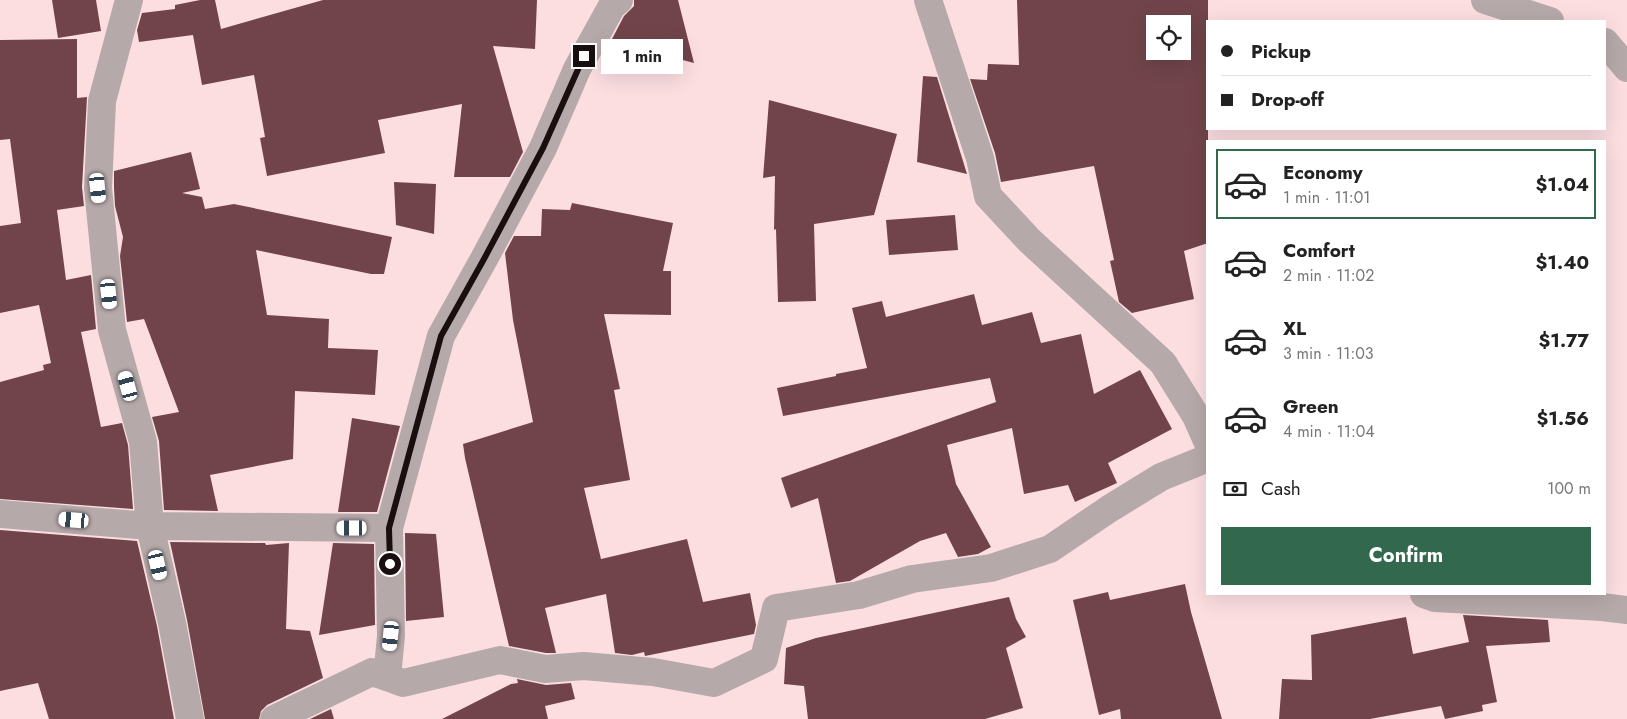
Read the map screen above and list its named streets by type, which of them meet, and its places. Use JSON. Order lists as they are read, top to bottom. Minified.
{"page":{"banner":["Pickup","Drop-off"],"bubble":"1 min","list":[{"name":"Economy","note":"1 min · 11:01","value":"$1.04"},{"name":"Comfort","note":"2 min · 11:02","value":"$1.40"},{"name":"XL","note":"3 min · 11:03","value":"$1.77"},{"name":"Green","note":"4 min · 11:04","value":"$1.56"}],"pay":["Cash","100 m"],"buttons":"Confirm"}}
